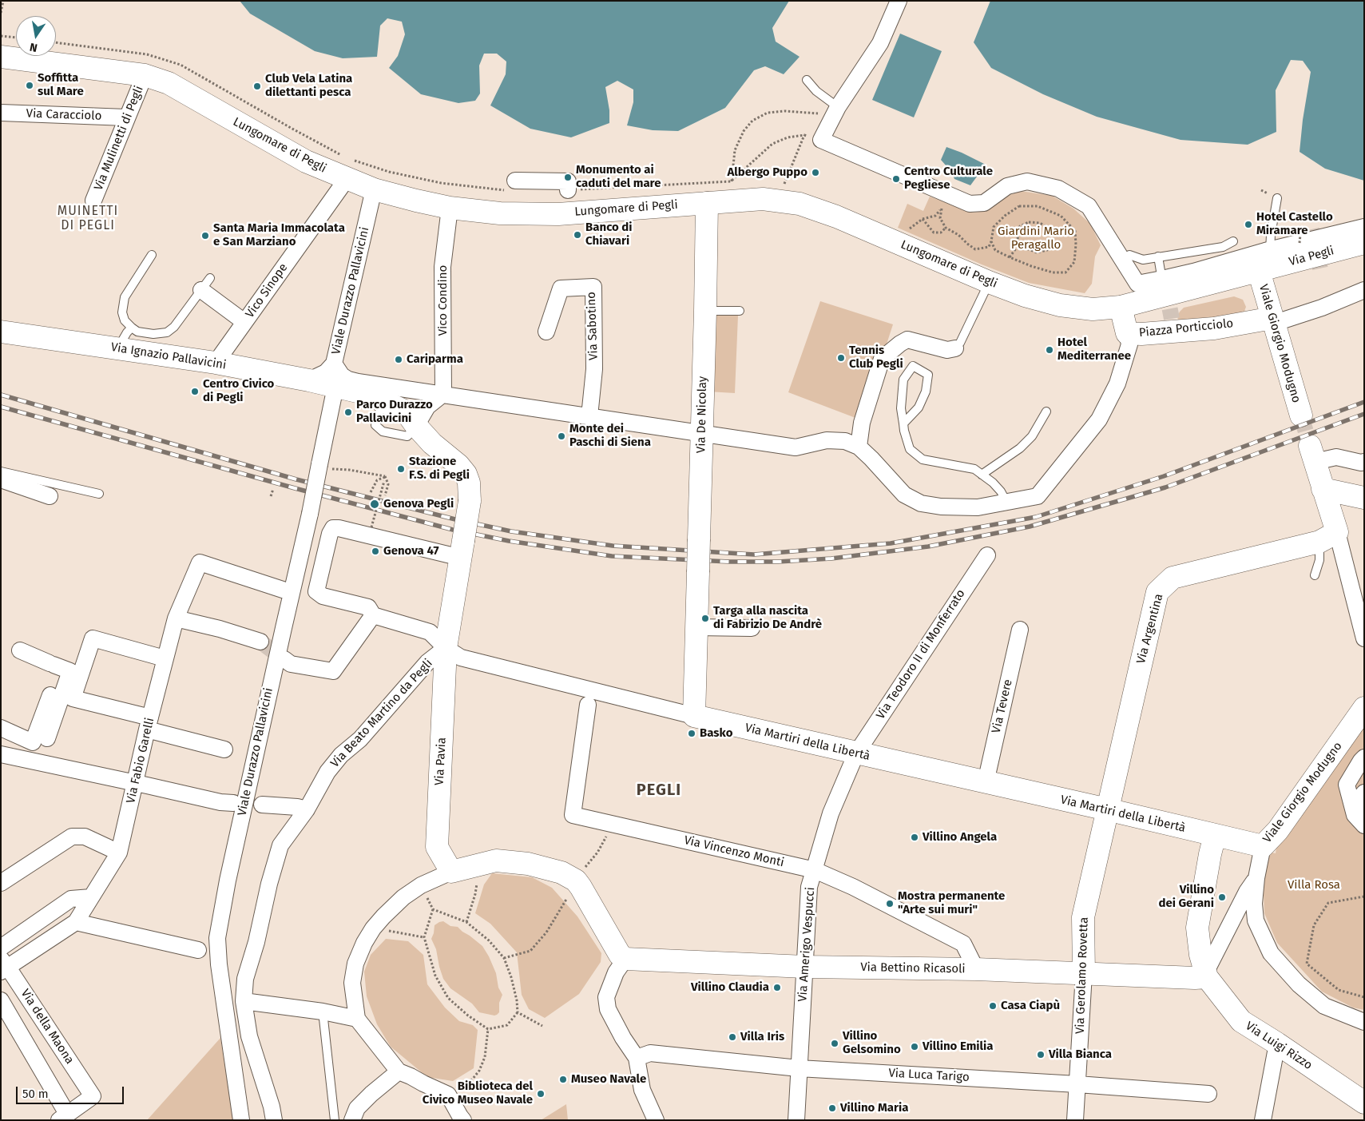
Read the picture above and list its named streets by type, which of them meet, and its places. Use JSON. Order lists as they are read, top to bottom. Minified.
{"streets":{"street":["Via Caracciolo","Via Mulinetti di Pegli","Lungomare di Pegli","Via Pegli","Vico Sinope","Viale Durazzo Pallavicini","Vico Condino","Via Sabotino","Piazza Porticciolo","Viale Giorgio Modugno","Via Ignazio Pallavicini","Via De Nicolay","Via Argentina","Via Teodoro II di Monferrato","Via Tevere","Via Beato Martino da Pegli","Via Martiri della Libertà","Via Fabio Garelli","Via Pavia","Via Vincenzo Monti","Via Amerigo Vespucci","Via Bettino Ricasoli","Via Gerolamo Rovetta","Via della Maona","Via Luigi Rizzo","Via Luca Tarigo"]},"crossings":[["Via Caracciolo","Via Mulinetti di Pegli"],["Via Mulinetti di Pegli","Lungomare di Pegli"],["Lungomare di Pegli","Via Pegli"],["Lungomare di Pegli","Vico Sinope"],["Lungomare di Pegli","Viale Durazzo Pallavicini"],["Lungomare di Pegli","Vico Condino"],["Lungomare di Pegli","Piazza Porticciolo"],["Lungomare di Pegli","Viale Giorgio Modugno"],["Lungomare di Pegli","Via De Nicolay"],["Via Pegli","Viale Giorgio Modugno"],["Vico Sinope","Via Ignazio Pallavicini"],["Viale Durazzo Pallavicini","Via Ignazio Pallavicini"],["Piazza Porticciolo","Viale Giorgio Modugno"],["Viale Giorgio Modugno","Via Martiri della Libertà"],["Via De Nicolay","Via Martiri della Libertà"],["Via Argentina","Via Martiri della Libertà"],["Via Argentina","Via Gerolamo Rovetta"],["Via Teodoro II di Monferrato","Via Martiri della Libertà"],["Via Teodoro II di Monferrato","Via Amerigo Vespucci"],["Via Tevere","Via Martiri della Libertà"],["Via Beato Martino da Pegli","Via Martiri della Libertà"],["Via Beato Martino da Pegli","Via Pavia"],["Via Martiri della Libertà","Via Pavia"],["Via Martiri della Libertà","Via Amerigo Vespucci"],["Via Martiri della Libertà","Via Gerolamo Rovetta"],["Via Martiri della Libertà","Via Luigi Rizzo"],["Via Fabio Garelli","Via della Maona"],["Via Vincenzo Monti","Via Amerigo Vespucci"],["Via Vincenzo Monti","Via Bettino Ricasoli"],["Via Amerigo Vespucci","Via Bettino Ricasoli"],["Via Amerigo Vespucci","Via Luca Tarigo"],["Via Bettino Ricasoli","Via Gerolamo Rovetta"],["Via Bettino Ricasoli","Via Luigi Rizzo"],["Via Gerolamo Rovetta","Via Luca Tarigo"]],"districts":["MUINETTI DI PEGLI","PEGLI"],"parks":["Giardini Mario Peragallo","Villa Rosa"],"places":["Soffitta sul Mare","Club Vela Latina dilettanti pesca","Albergo Puppo","Monumento ai caduti del mare","Centro Culturale Pegliese","Hotel Castello Miramare","Banco di Chiavari","Santa Maria Immacolata e San Marziano","Hotel Mediterranee","Tennis Club Pegli","Cariparma","Centro Civico di Pegli","Parco Durazzo Pallavicini","Monte dei Paschi di Siena","Stazione F.S. di Pegli","Genova Pegli","Genova 47","Targa alla nascita di Fabrizio De Andrè","Basko","Villino Angela","Villino dei Gerani","Mostra permanente \"Arte sui muri\"","Villino Claudia","Casa Ciapù","Villa Iris","Villino Gelsomino","Villino Emilia","Villa Bianca","Museo Navale","Biblioteca del Civico Museo Navale","Villino Maria"],"scale_bar":"50 m","north":"bottom"}
